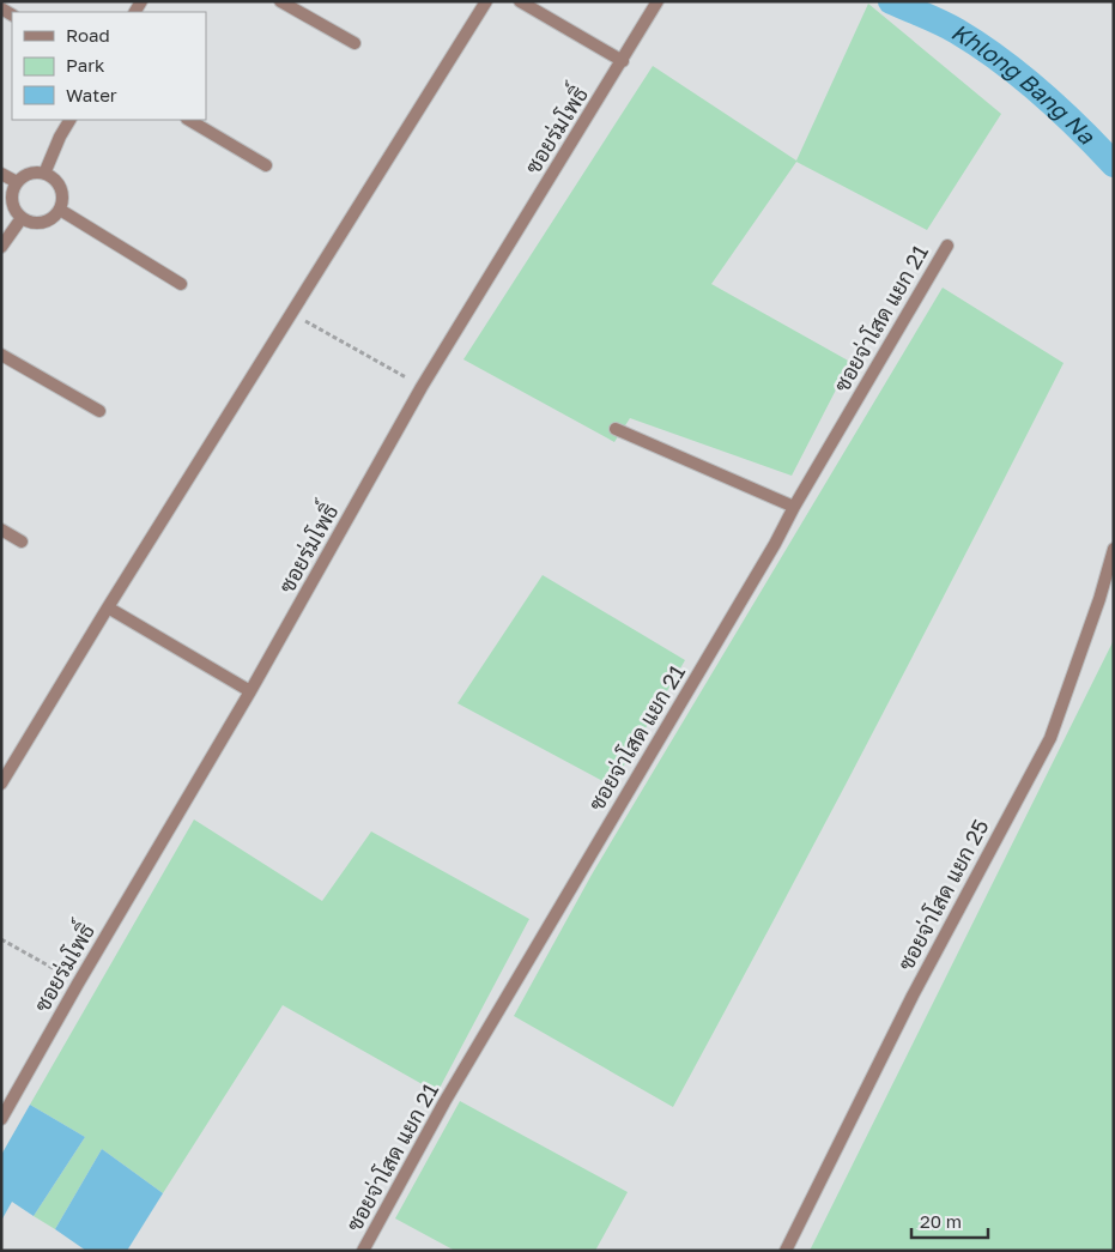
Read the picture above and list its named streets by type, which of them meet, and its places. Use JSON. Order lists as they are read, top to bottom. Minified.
{"streets":{"street":["ซอยร่มโพธิ์","ซอยจ่าโสด แยก 21","ซอยจ่าโสด แยก 25"]},"water":["Khlong Bang Na"],"legend":["Road","Park","Water"],"scale_bar":"20 m"}
